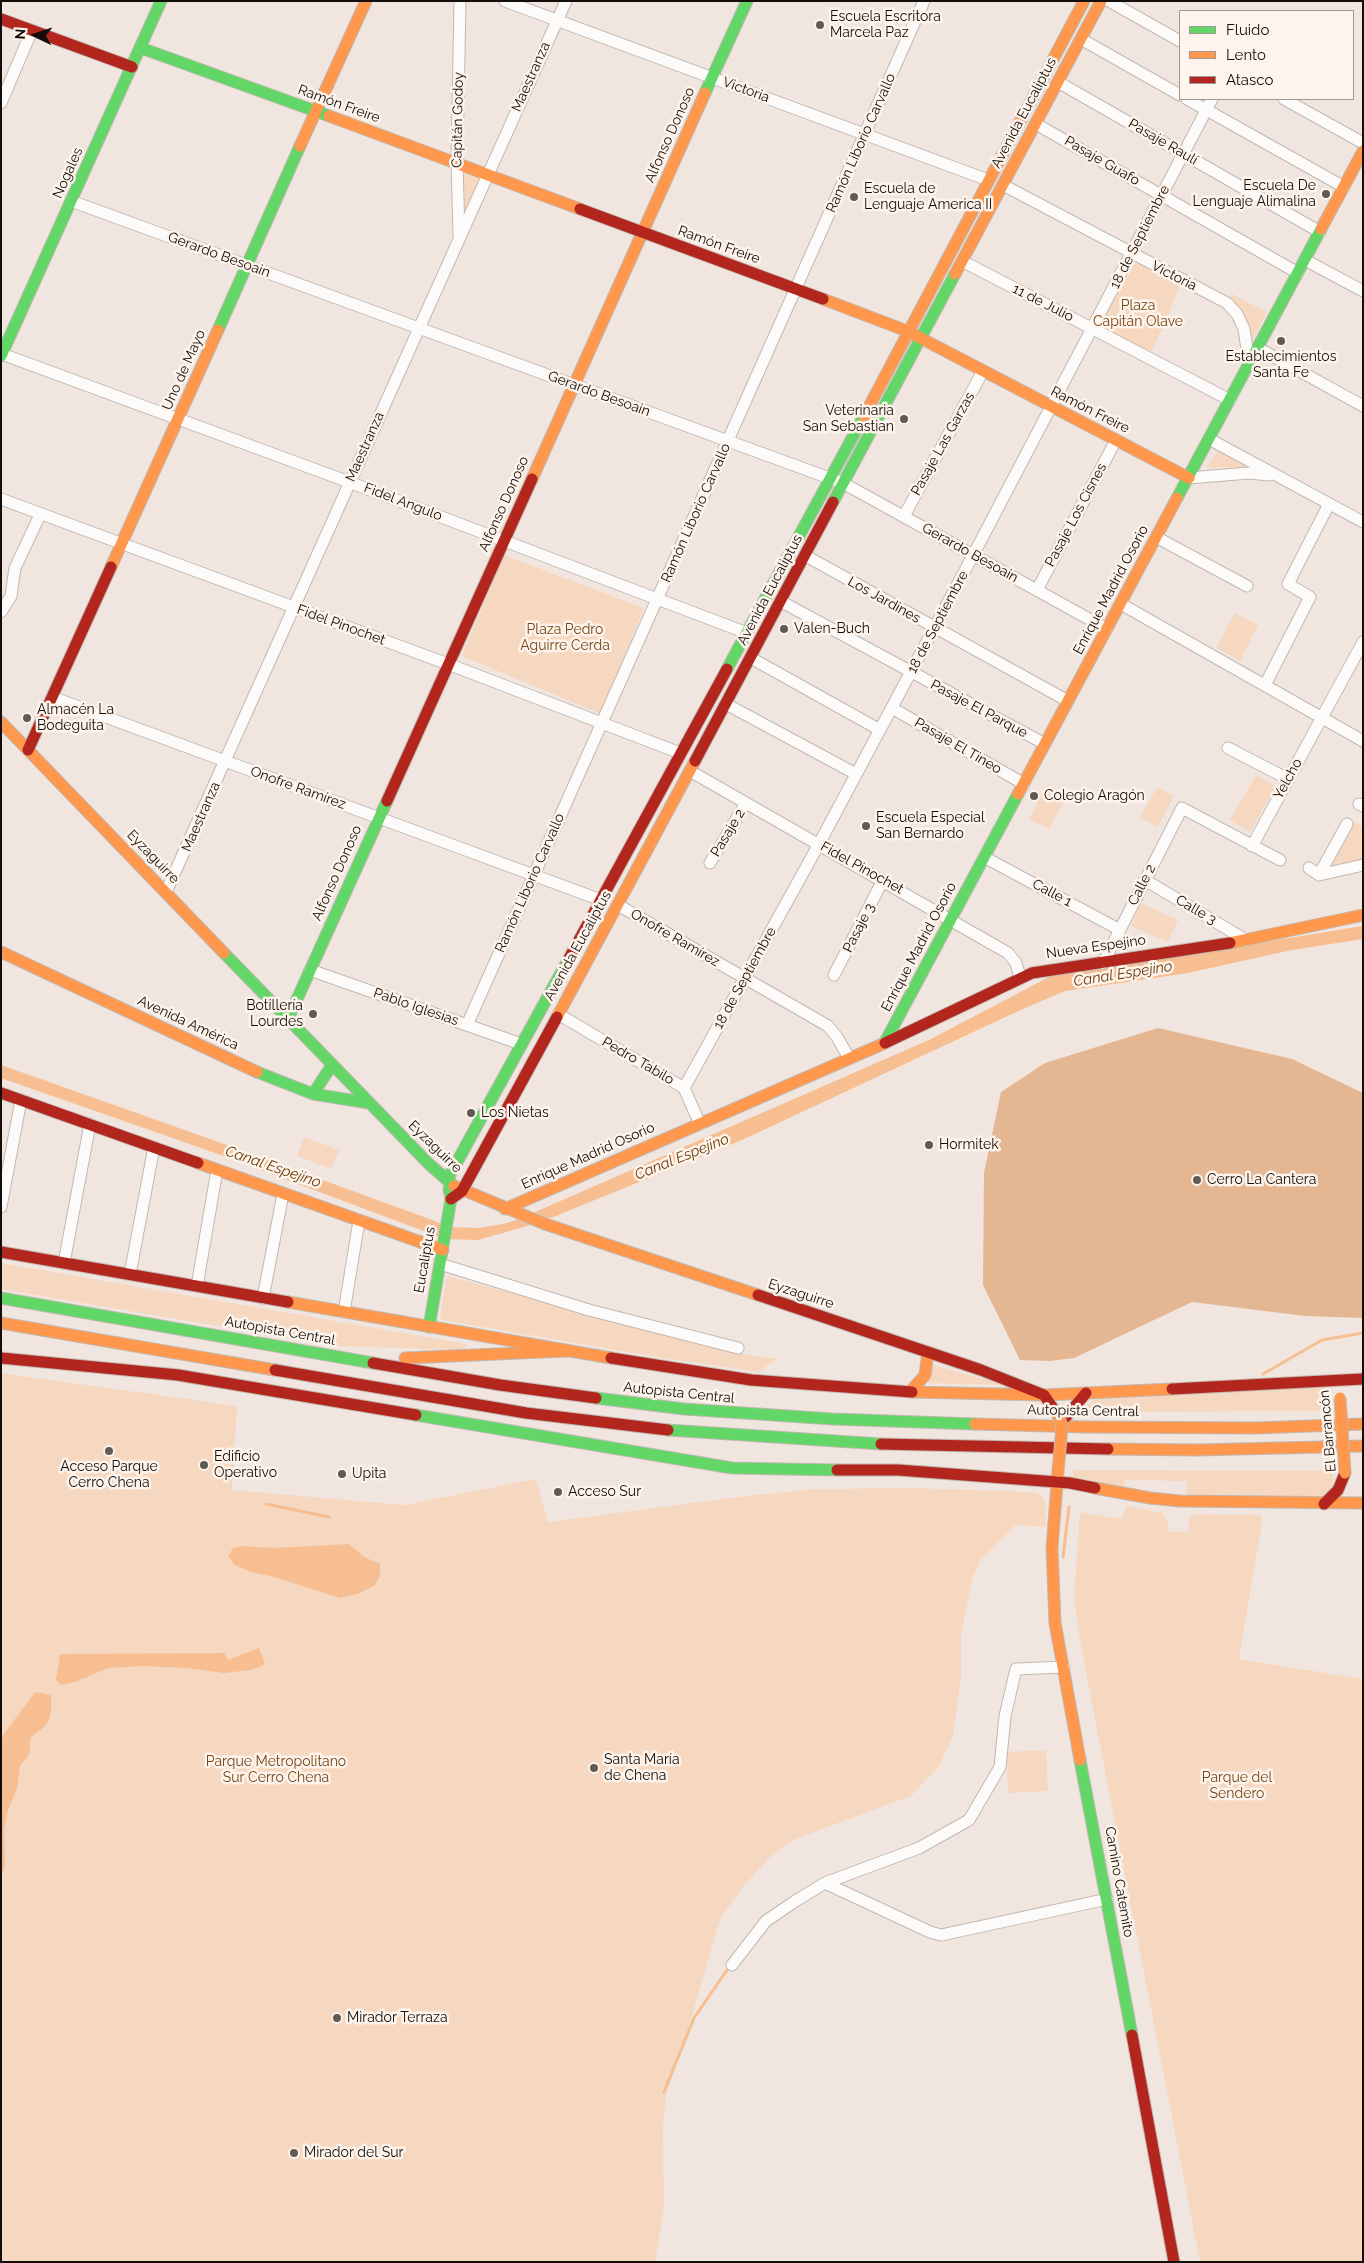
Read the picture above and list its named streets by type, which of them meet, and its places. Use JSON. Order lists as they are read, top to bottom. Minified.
{"streets":{"main road":["Ramón Freire","Avenida Eucaliptus","Alfonso Donoso","Nogales","Uno de Mayo","Enrique Madrid Osorio","Eyzaguirre","Nueva Espejino","Avenida América","Eucaliptus","Autopista Central","El Barrancón","Camino Catemito"],"street":["Maestranza","Victoria","Capitán Godoy","Pasaje Raulí","Ramón Liborio Carvallo","Pasaje Guafo","18 de Septiembre","Gerardo Besoain","11 de Julio","Pasaje Las Garzas","Fidel Angulo","Pasaje Los Cisnes","Los Jardines","Fidel Pinochet","Pasaje El Parque","Pasaje El Tineo","Yelcho","Onofre Ramírez","Pasaje 2","Calle 2","Calle 1","Calle 3","Pasaje 3","Pablo Iglesias","Pedro Tabilo"]},"crossings":[["Maestranza","Victoria"],["Maestranza","Ramón Freire"],["Maestranza","Capitán Godoy"],["Maestranza","Gerardo Besoain"],["Maestranza","Fidel Angulo"],["Maestranza","Fidel Pinochet"],["Maestranza","Onofre Ramírez"],["Maestranza","Eyzaguirre"],["Victoria","Avenida Eucaliptus"],["Victoria","Alfonso Donoso"],["Victoria","Ramón Liborio Carvallo"],["Victoria","18 de Septiembre"],["Victoria","Enrique Madrid Osorio"],["Ramón Freire","Avenida Eucaliptus"],["Ramón Freire","Capitán Godoy"],["Ramón Freire","Alfonso Donoso"],["Ramón Freire","Ramón Liborio Carvallo"],["Ramón Freire","Nogales"],["Ramón Freire","18 de Septiembre"],["Ramón Freire","Uno de Mayo"],["Ramón Freire","Pasaje Las Garzas"],["Ramón Freire","Pasaje Los Cisnes"],["Ramón Freire","Enrique Madrid Osorio"],["Avenida Eucaliptus","Pasaje Raulí"],["Avenida Eucaliptus","Pasaje Guafo"],["Avenida Eucaliptus","Gerardo Besoain"],["Avenida Eucaliptus","11 de Julio"],["Avenida Eucaliptus","Fidel Angulo"],["Avenida Eucaliptus","Los Jardines"],["Avenida Eucaliptus","Fidel Pinochet"],["Avenida Eucaliptus","Pasaje El Parque"],["Avenida Eucaliptus","Onofre Ramírez"],["Avenida Eucaliptus","Eyzaguirre"],["Avenida Eucaliptus","Pablo Iglesias"],["Avenida Eucaliptus","Pedro Tabilo"],["Avenida Eucaliptus","Eucaliptus"],["Alfonso Donoso","Gerardo Besoain"],["Alfonso Donoso","Fidel Angulo"],["Alfonso Donoso","Fidel Pinochet"],["Alfonso Donoso","Onofre Ramírez"],["Alfonso Donoso","Eyzaguirre"],["Alfonso Donoso","Pablo Iglesias"],["Pasaje Raulí","18 de Septiembre"],["Pasaje Raulí","Enrique Madrid Osorio"],["Ramón Liborio Carvallo","Gerardo Besoain"],["Ramón Liborio Carvallo","Fidel Angulo"],["Ramón Liborio Carvallo","Fidel Pinochet"],["Ramón Liborio Carvallo","Onofre Ramírez"],["Ramón Liborio Carvallo","Pablo Iglesias"],["Pasaje Guafo","18 de Septiembre"],["Pasaje Guafo","Enrique Madrid Osorio"],["Nogales","Gerardo Besoain"],["Nogales","Fidel Angulo"],["18 de Septiembre","Gerardo Besoain"],["18 de Septiembre","11 de Julio"],["18 de Septiembre","Los Jardines"],["18 de Septiembre","Fidel Pinochet"],["18 de Septiembre","Pasaje El Parque"],["18 de Septiembre","Pasaje El Tineo"],["18 de Septiembre","Onofre Ramírez"],["18 de Septiembre","Pedro Tabilo"],["Gerardo Besoain","Uno de Mayo"],["Gerardo Besoain","Pasaje Las Garzas"],["Gerardo Besoain","Pasaje Los Cisnes"],["Gerardo Besoain","Enrique Madrid Osorio"],["11 de Julio","Enrique Madrid Osorio"],["Uno de Mayo","Fidel Angulo"],["Uno de Mayo","Fidel Pinochet"],["Uno de Mayo","Onofre Ramírez"],["Uno de Mayo","Eyzaguirre"],["Enrique Madrid Osorio","Los Jardines"],["Enrique Madrid Osorio","Fidel Pinochet"],["Enrique Madrid Osorio","Pasaje El Parque"],["Enrique Madrid Osorio","Pasaje El Tineo"],["Enrique Madrid Osorio","Onofre Ramírez"],["Enrique Madrid Osorio","Eyzaguirre"],["Enrique Madrid Osorio","Calle 1"],["Enrique Madrid Osorio","Nueva Espejino"],["Enrique Madrid Osorio","Pedro Tabilo"],["Fidel Pinochet","Pasaje 2"],["Fidel Pinochet","Pasaje 3"],["Fidel Pinochet","Nueva Espejino"],["Yelcho","Calle 2"],["Onofre Ramírez","Nueva Espejino"],["Eyzaguirre","Avenida América"],["Eyzaguirre","Eucaliptus"],["Calle 2","Calle 1"],["Calle 2","Calle 3"],["Calle 2","Nueva Espejino"],["Calle 3","Nueva Espejino"]],"water":["Canal Espejino"],"parks":["Plaza Capitán Olave","Plaza Pedro Aguirre Cerda","Parque Metropolitano Sur Cerro Chena","Parque del Sendero"],"places":["Escuela Escritora Marcela Paz","Escuela De Lenguaje Alimalina","Escuela de Lenguaje America II","Establecimientos Santa Fe","Veterinaria San Sebastian","Valen-Buch","Almacén La Bodeguita","Colegio Aragón","Escuela Especial San Bernardo","Botillería Lourdes","Los Nietas","Hormitek","Cerro La Cantera","Acceso Parque Cerro Chena","Edificio Operativo","Upita","Acceso Sur","Santa María de Chena","Mirador Terraza","Mirador del Sur"],"legend":["Fluido","Lento","Atasco"],"north":"left"}
